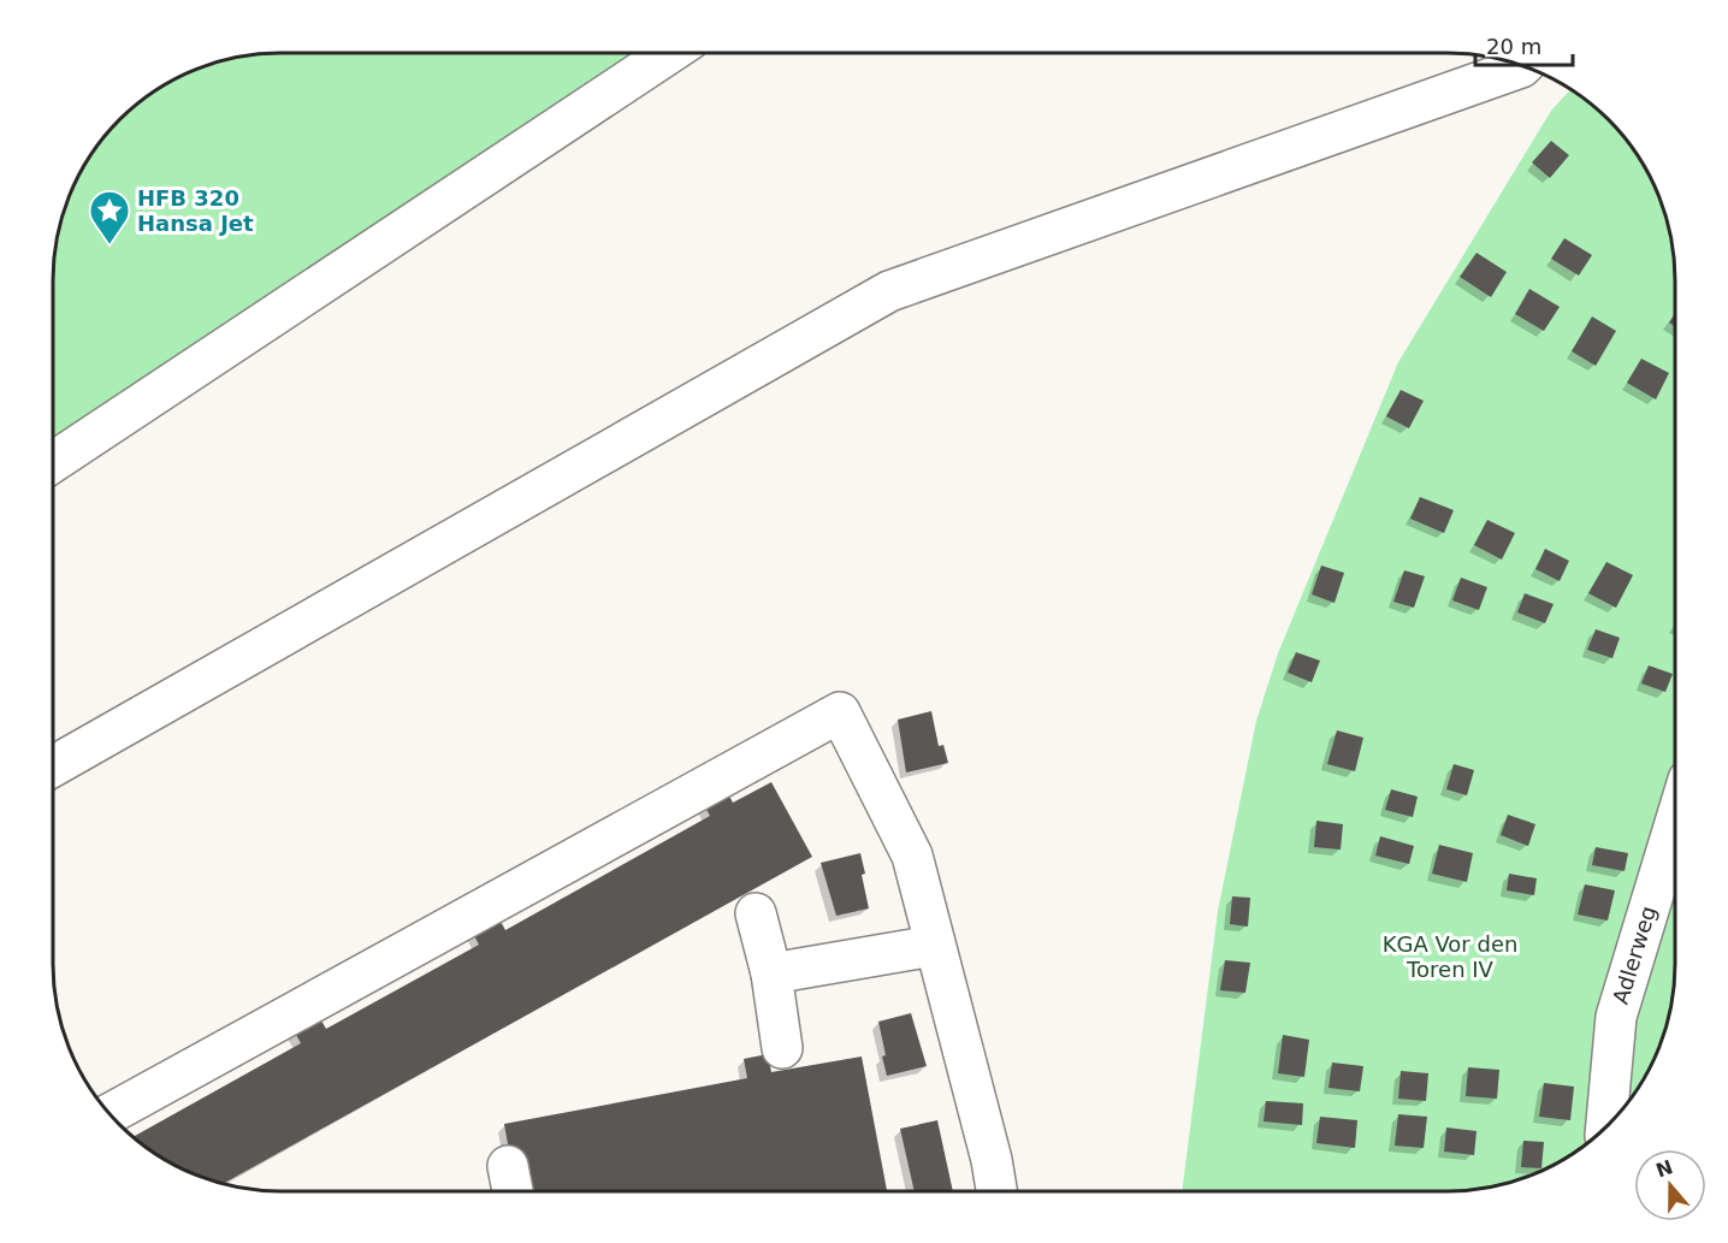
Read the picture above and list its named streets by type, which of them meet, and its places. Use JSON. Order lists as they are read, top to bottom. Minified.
{"streets":{"lane":["Adlerweg"]},"parks":["KGA Vor den Toren IV"],"places":{"place":["HFB 320 Hansa Jet"]},"scale_bar":"20 m","north":"top"}
